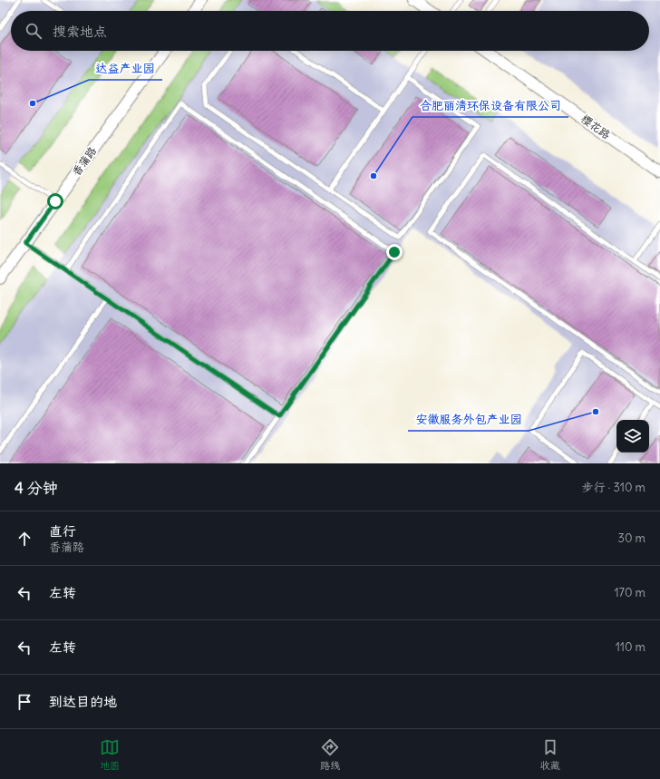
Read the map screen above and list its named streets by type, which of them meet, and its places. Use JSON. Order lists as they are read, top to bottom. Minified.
{"streets":{"street":["樱花路","香蒲路"]},"places":["达益产业园","合肥丽清环保设备有限公司","安徽服务外包产业园"],"page":{"search":"搜索地点","heading":["4 分钟","步行 · 310 m"],"list":[["直行","香蒲路","30 m"],["左转","170 m"],["左转","110 m"],"到达目的地"],"nav":["地图","路线","收藏"]}}
